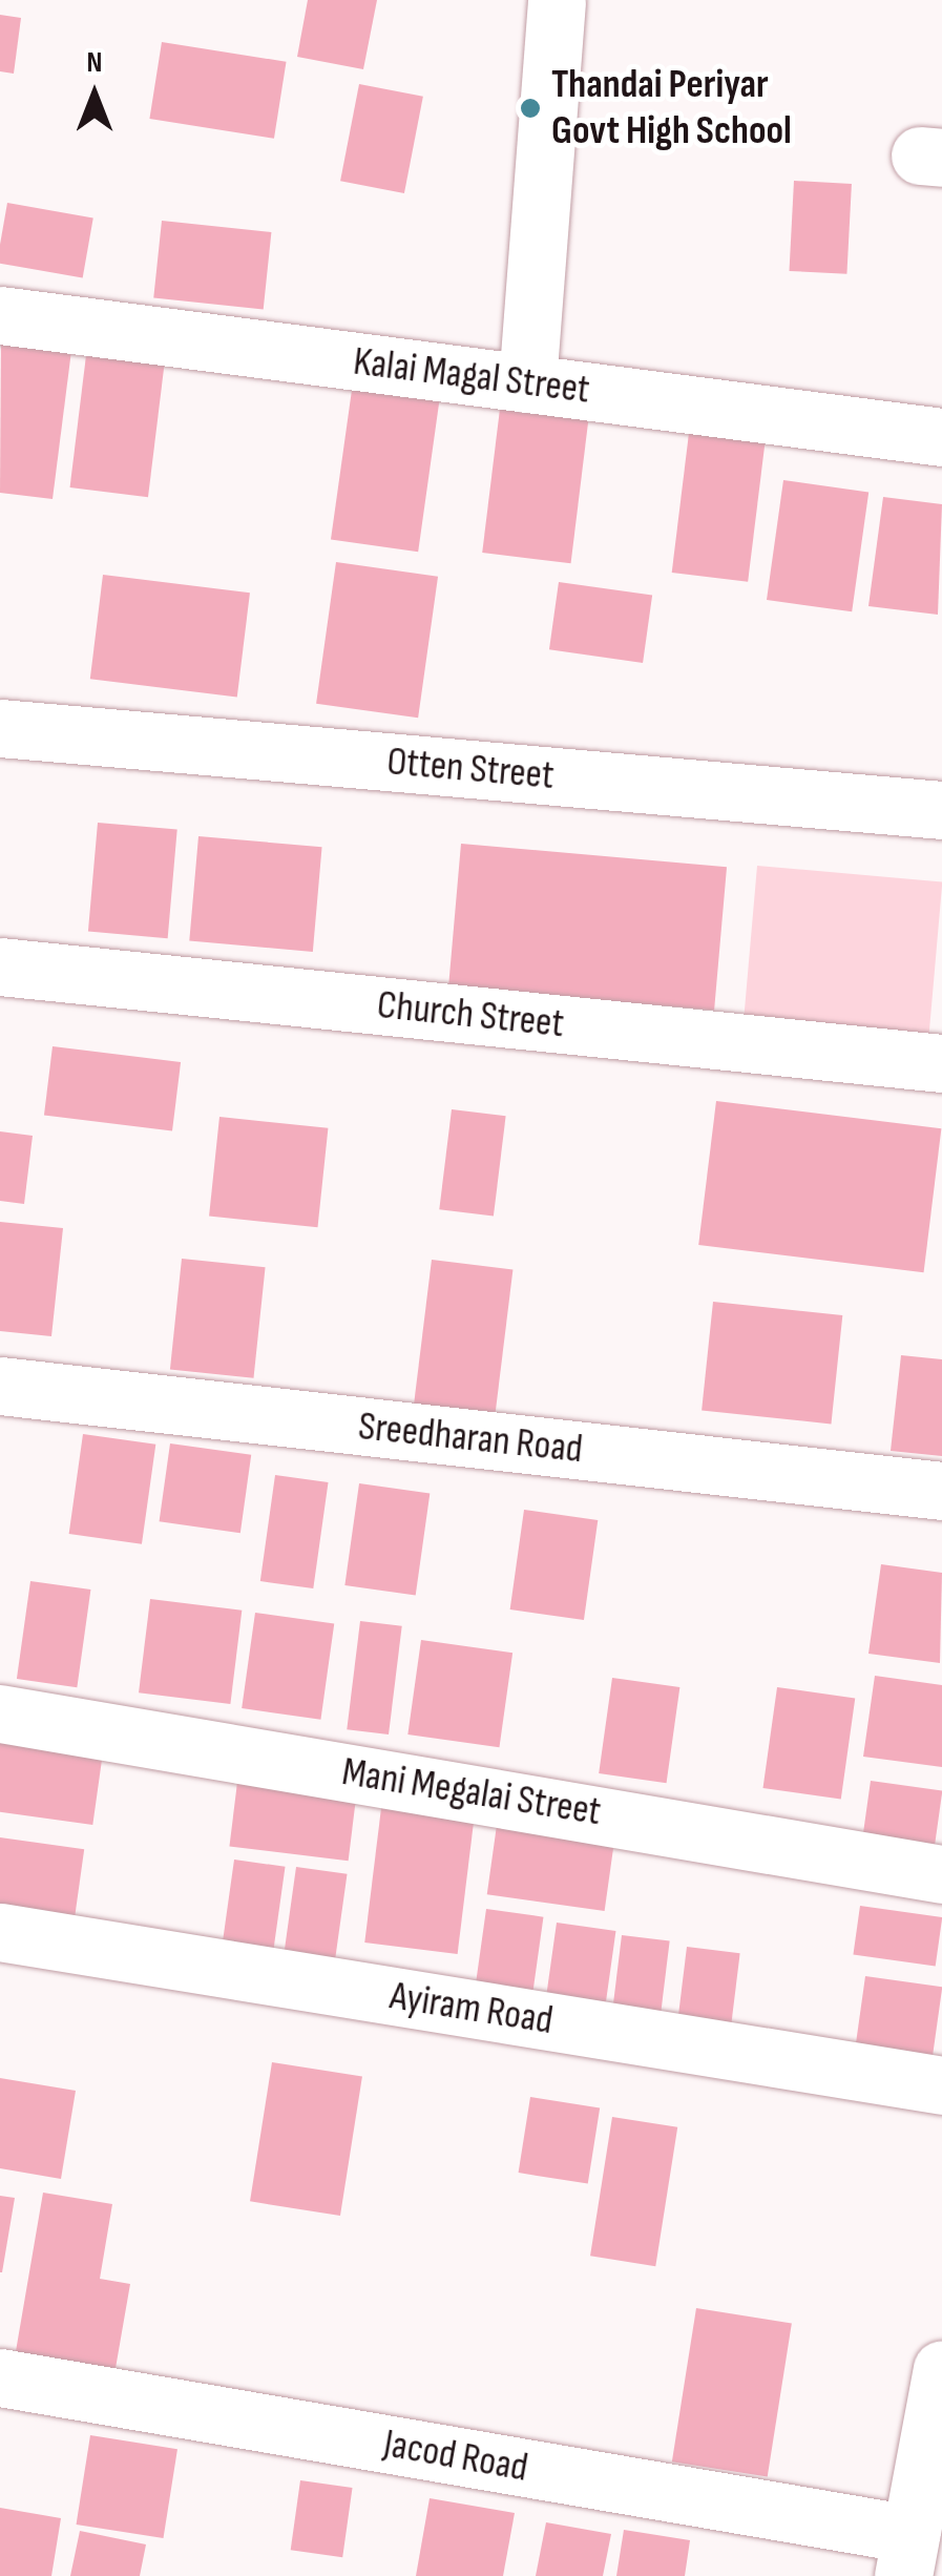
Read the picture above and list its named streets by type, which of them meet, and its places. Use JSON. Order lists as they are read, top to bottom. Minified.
{"streets":{"street":["Kalai Magal Street","Otten Street","Church Street","Sreedharan Road","Mani Megalai Street","Ayiram Road","Jacod Road"]},"places":["Thandai Periyar Govt High School"],"north":"top"}
